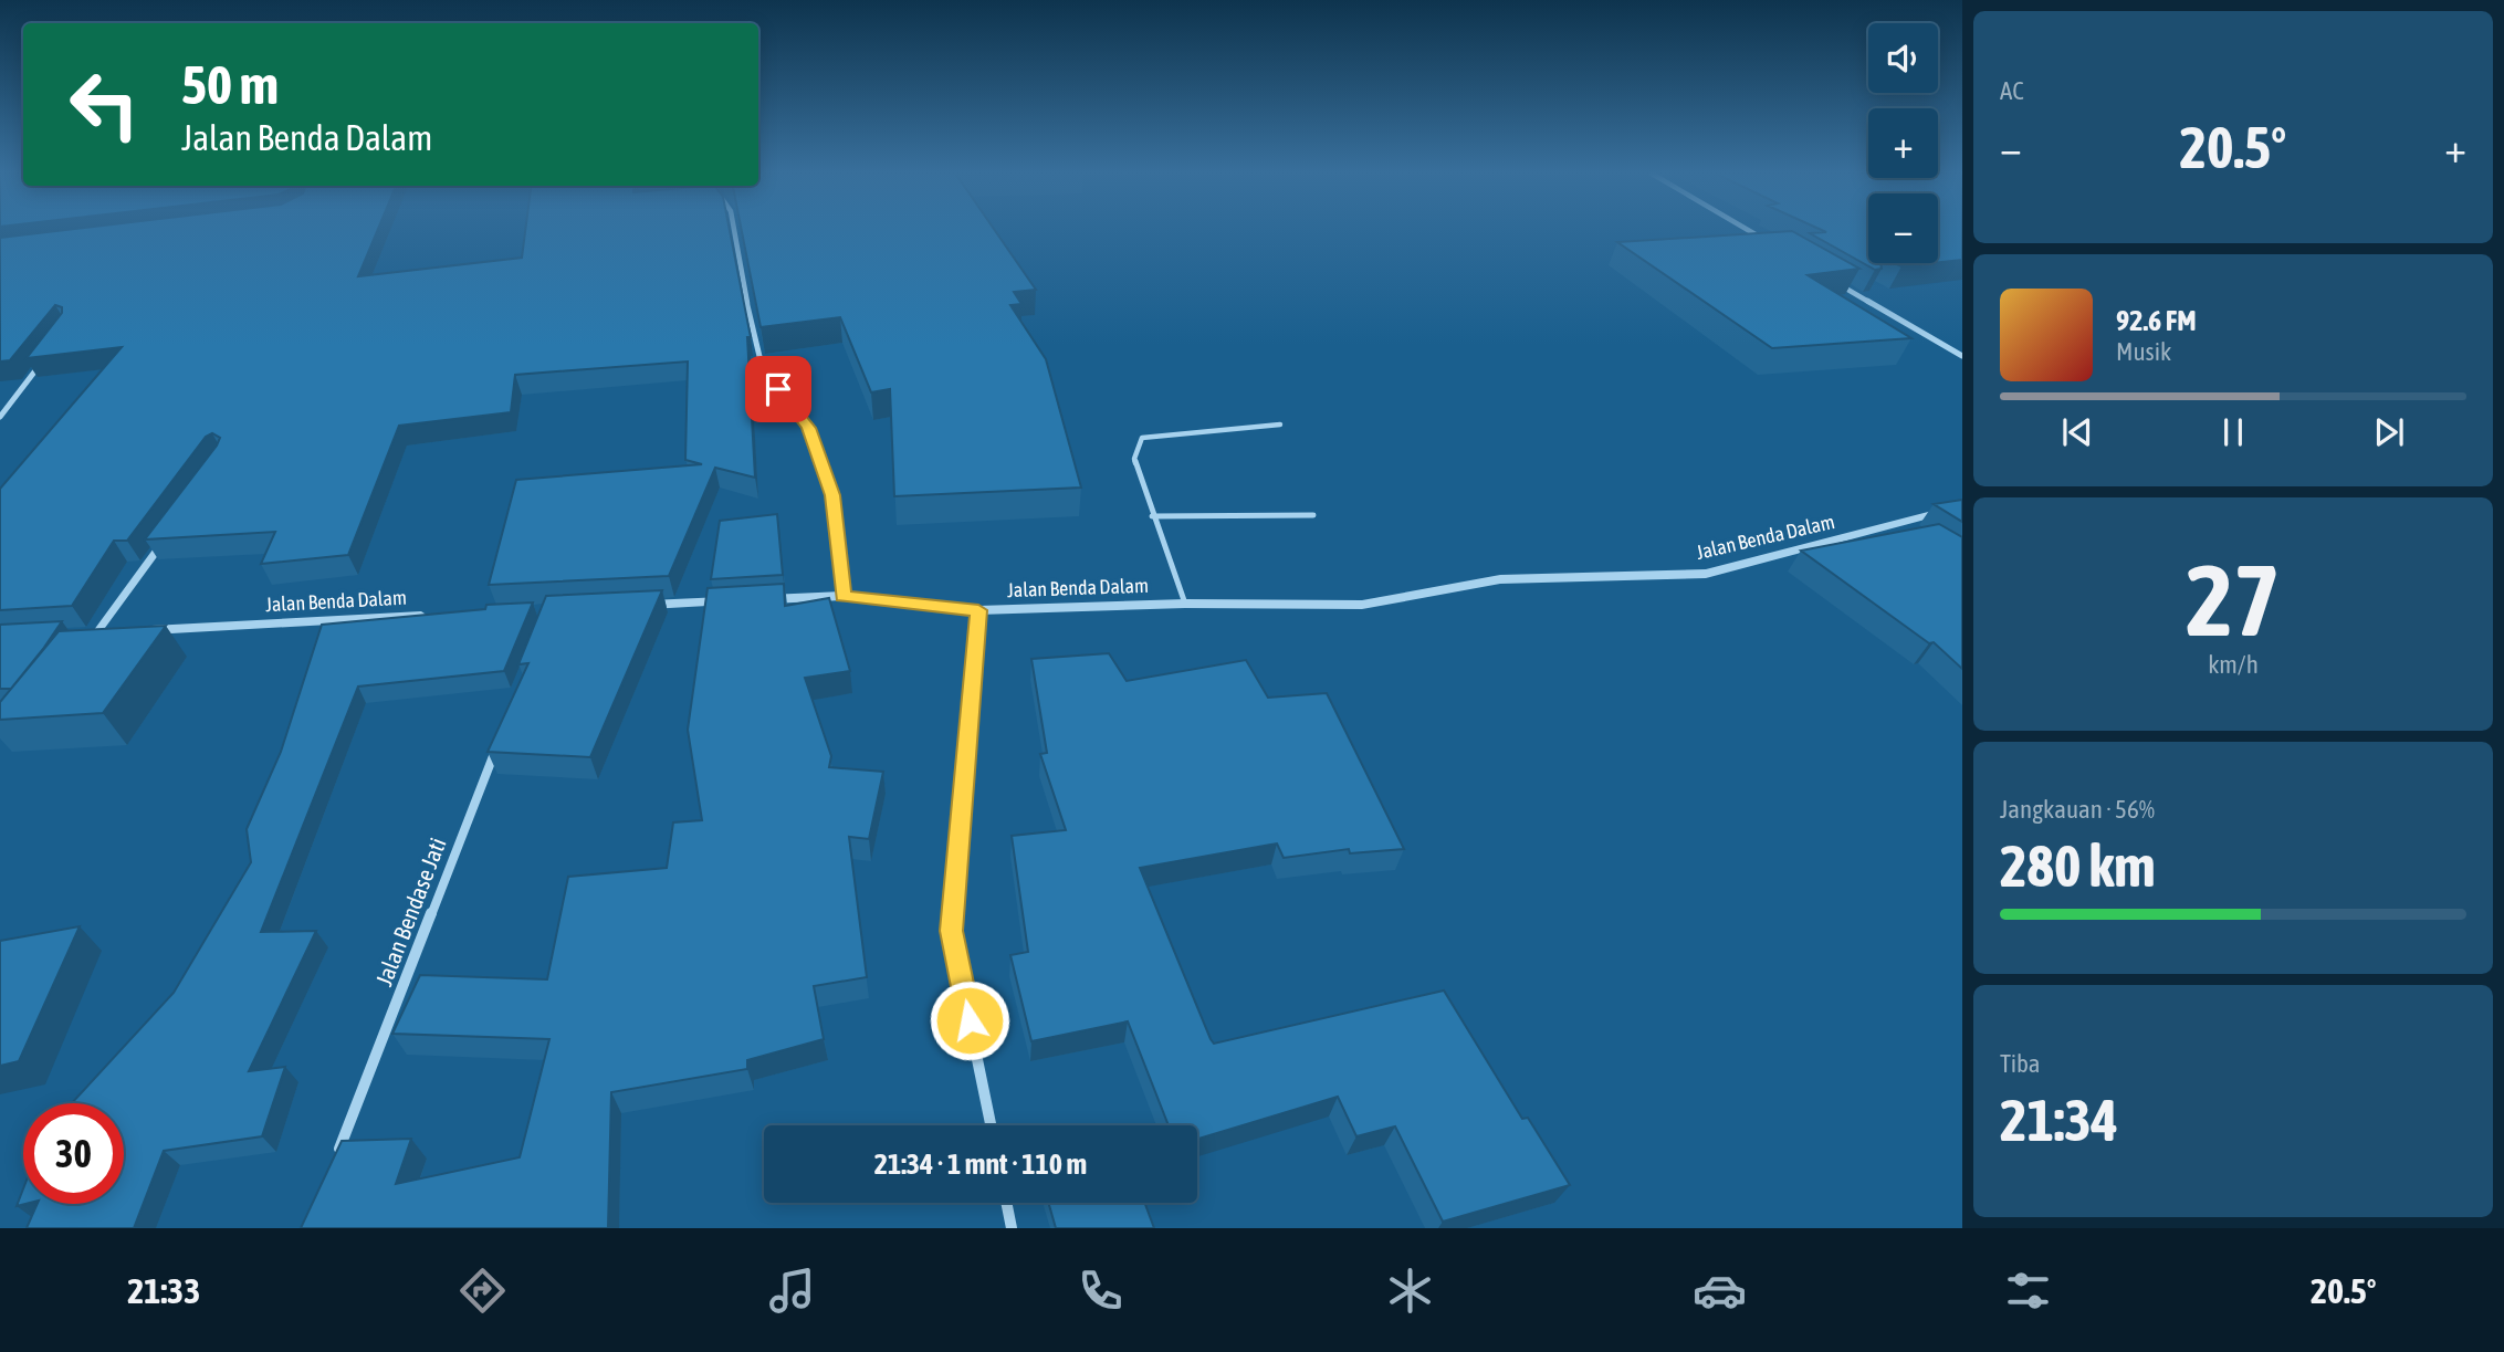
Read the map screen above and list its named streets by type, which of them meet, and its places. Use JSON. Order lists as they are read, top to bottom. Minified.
{"streets":{"street":["Jalan Benda Dalam","Jalan Bendase Jati"]},"page":{"tile":["AC",["27","km/h"],["Jangkauan · 56%","280 km"],["Tiba","21:34"]],"map_buttons":["+","−"],"turn":["50 m","Jalan Benda Dalam"],"heat":["−","20.5°","+"],"song":["92.6 FM","Musik"],"limit":"30","trip":"21:34 · 1 mnt · 110 m","tabs":["21:33","20.5°"]}}
